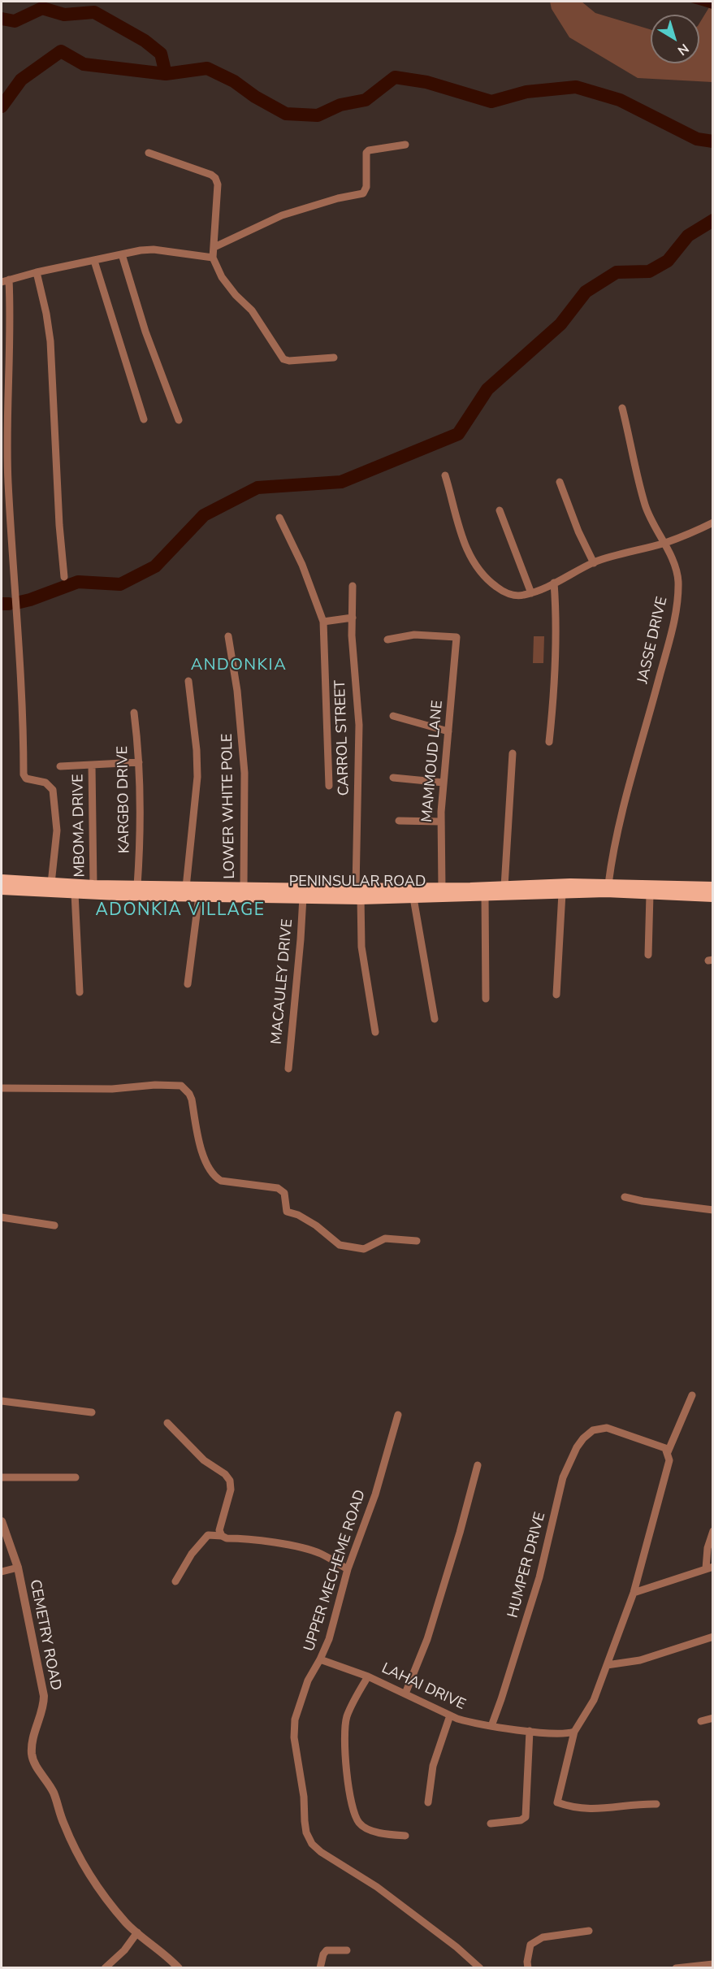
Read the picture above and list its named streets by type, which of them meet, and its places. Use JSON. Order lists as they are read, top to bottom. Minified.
{"streets":{"main road":["PENINSULAR ROAD"],"street":["JASSE DRIVE","CARROL STREET","MAMMOUD LANE","KARGBO DRIVE","LOWER WHITE POLE","MBOMA DRIVE","MACAULEY DRIVE","HUMPER DRIVE","UPPER MECHEME ROAD","CEMETRY ROAD","LAHAI DRIVE"]},"crossings":[["JASSE DRIVE","PENINSULAR ROAD"],["CARROL STREET","PENINSULAR ROAD"],["MAMMOUD LANE","PENINSULAR ROAD"],["KARGBO DRIVE","PENINSULAR ROAD"],["LOWER WHITE POLE","PENINSULAR ROAD"],["MBOMA DRIVE","PENINSULAR ROAD"],["PENINSULAR ROAD","MACAULEY DRIVE"],["HUMPER DRIVE","LAHAI DRIVE"],["UPPER MECHEME ROAD","LAHAI DRIVE"]],"districts":["ANDONKIA","ADONKIA VILLAGE"],"north":"bottom right"}
